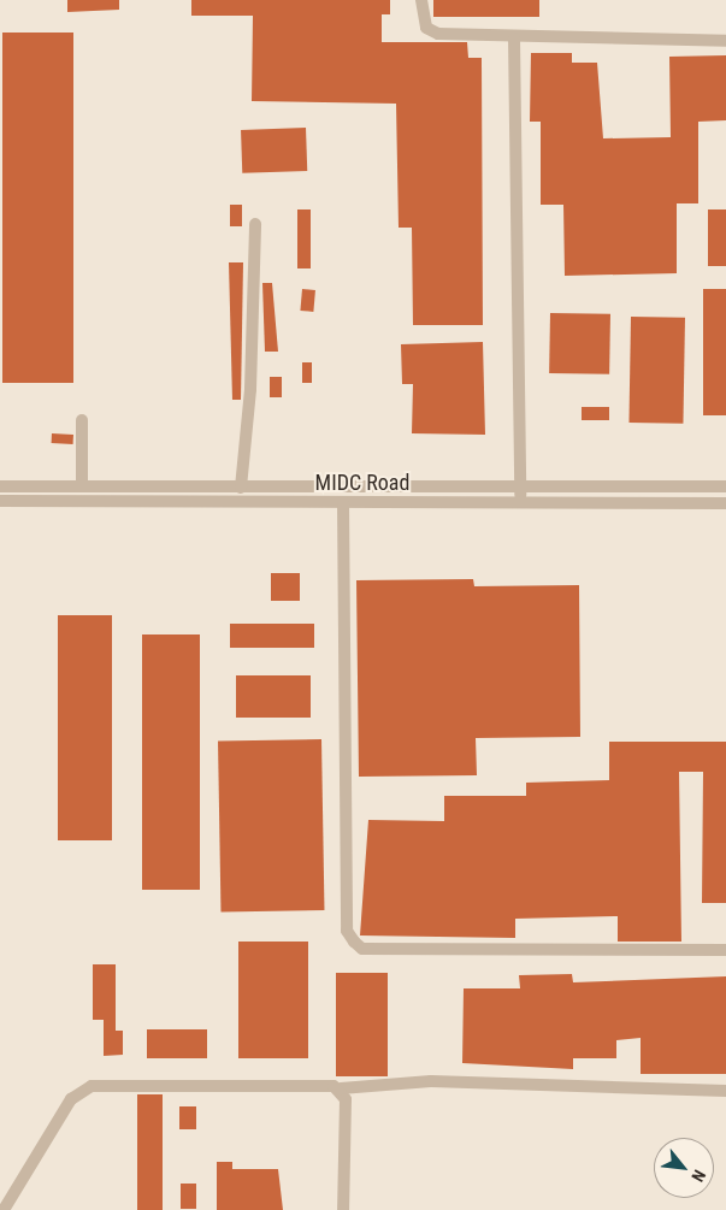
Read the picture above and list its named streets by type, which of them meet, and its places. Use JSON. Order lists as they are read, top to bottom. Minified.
{"streets":{"street":["MIDC Road"]},"north":"bottom right"}
